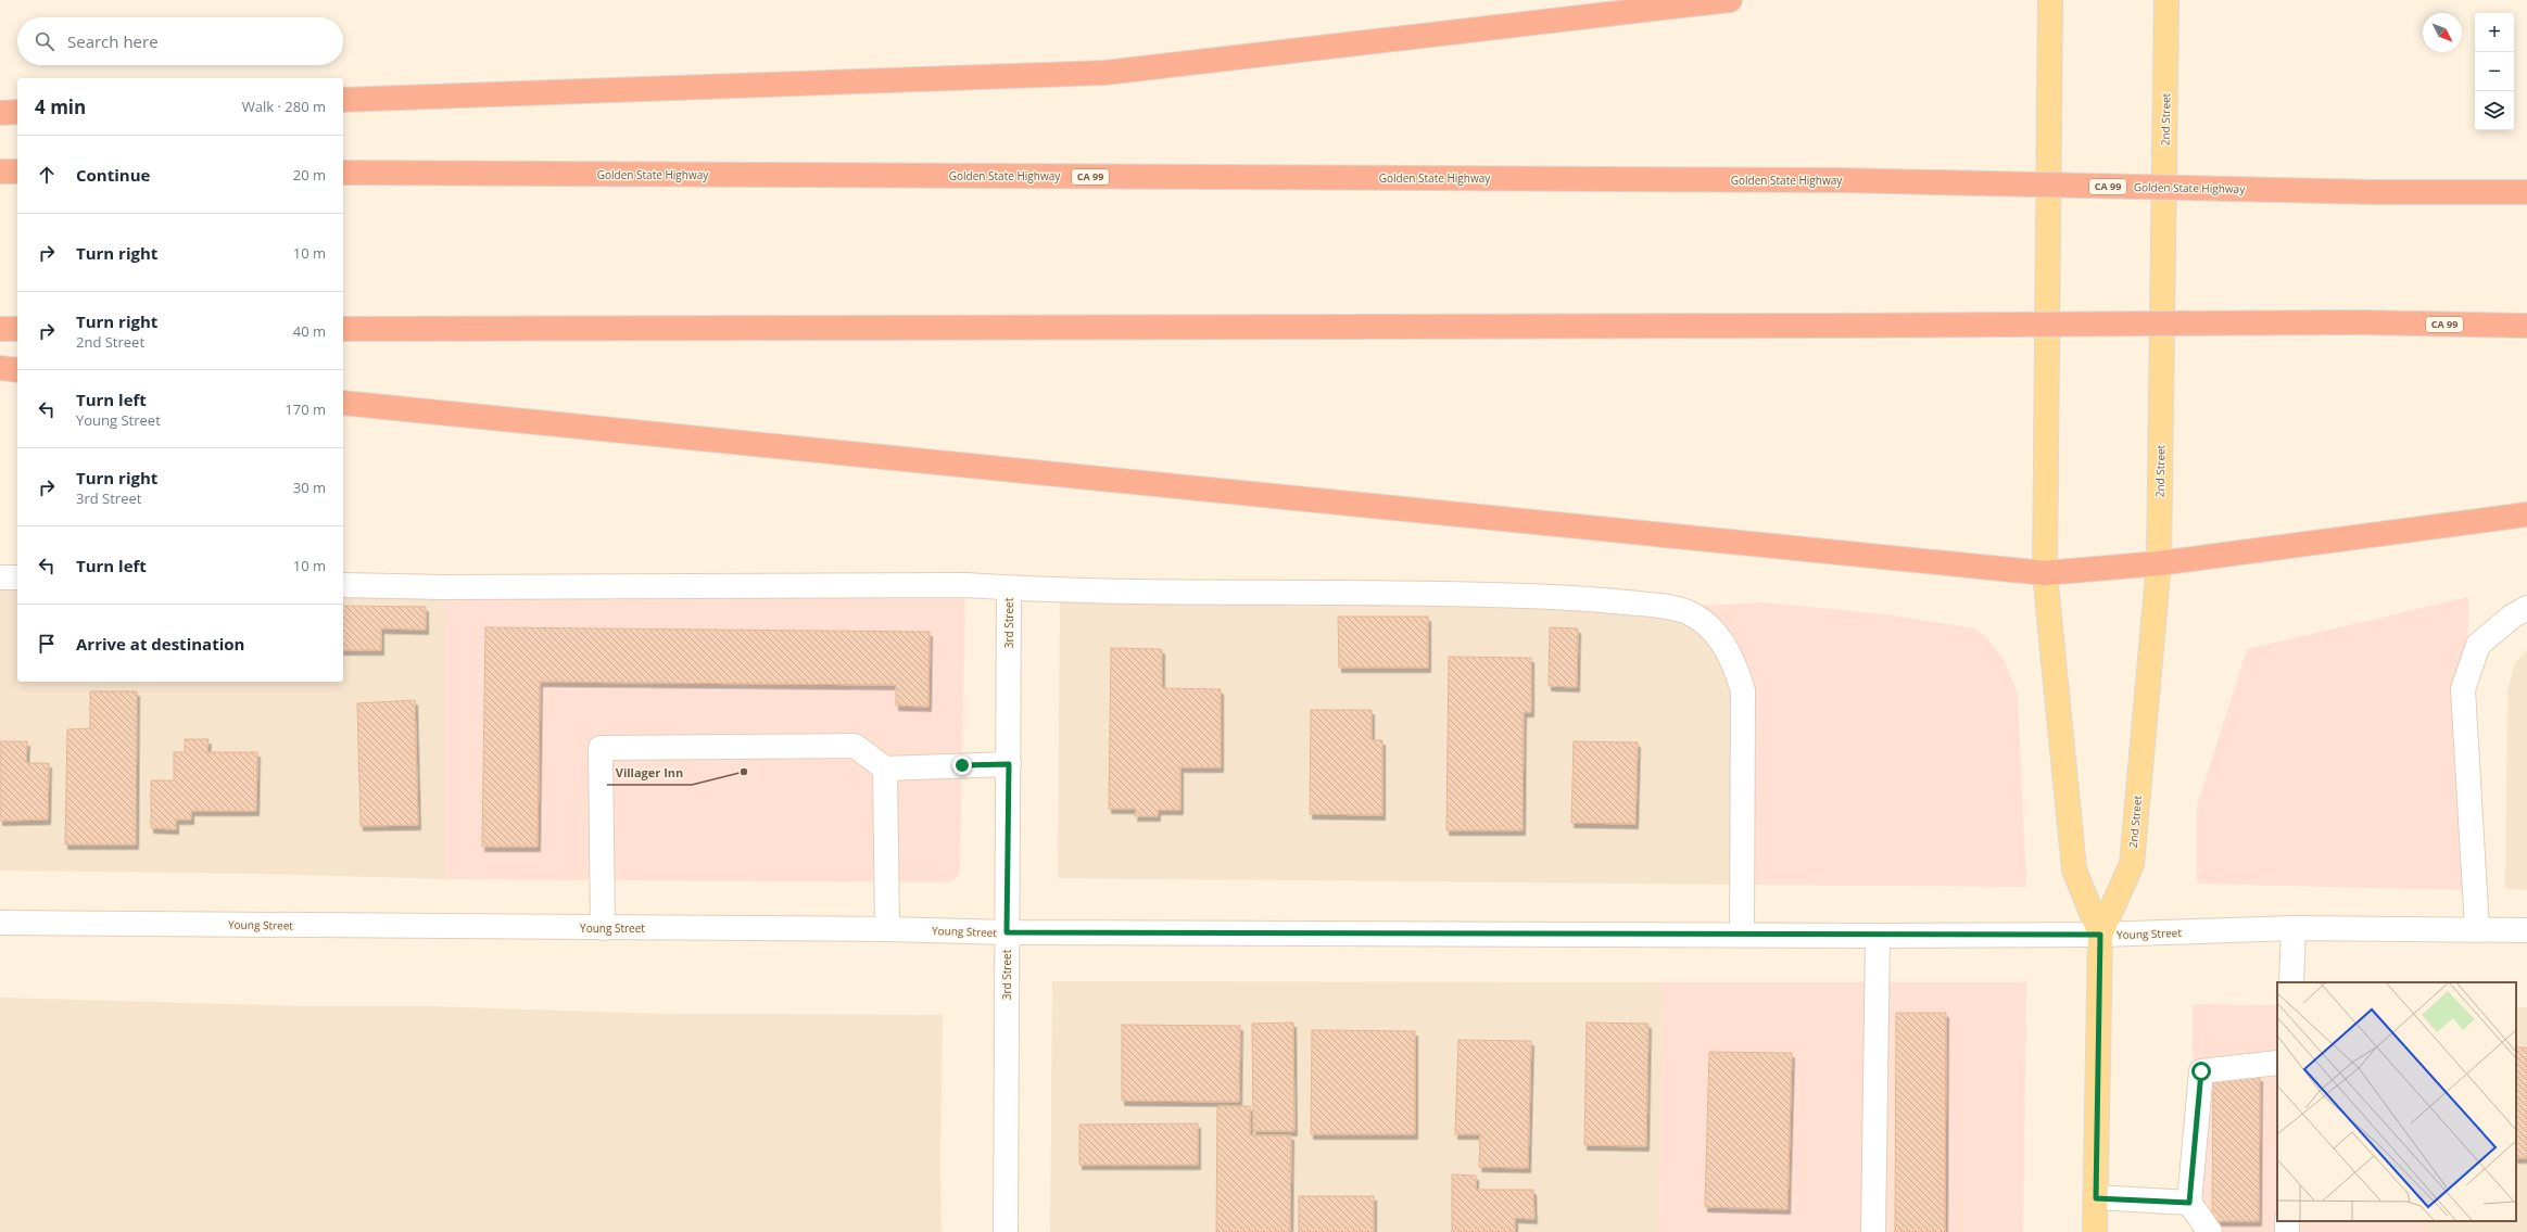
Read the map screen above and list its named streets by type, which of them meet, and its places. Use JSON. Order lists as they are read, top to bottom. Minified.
{"streets":{"highway":["Golden State Highway","CA 99"],"main road":["2nd Street"],"street":["3rd Street","Young Street"]},"crossings":[["2nd Street","Young Street"],["3rd Street","Young Street"]],"places":["Villager Inn"],"north":"bottom right","page":{"map_buttons":["+","−"],"search":"Search here","heading":["4 min","Walk · 280 m"],"list":[["Continue","20 m"],["Turn right","10 m"],["Turn right","2nd Street","40 m"],["Turn left","Young Street","170 m"],["Turn right","3rd Street","30 m"],["Turn left","10 m"],"Arrive at destination"]}}
